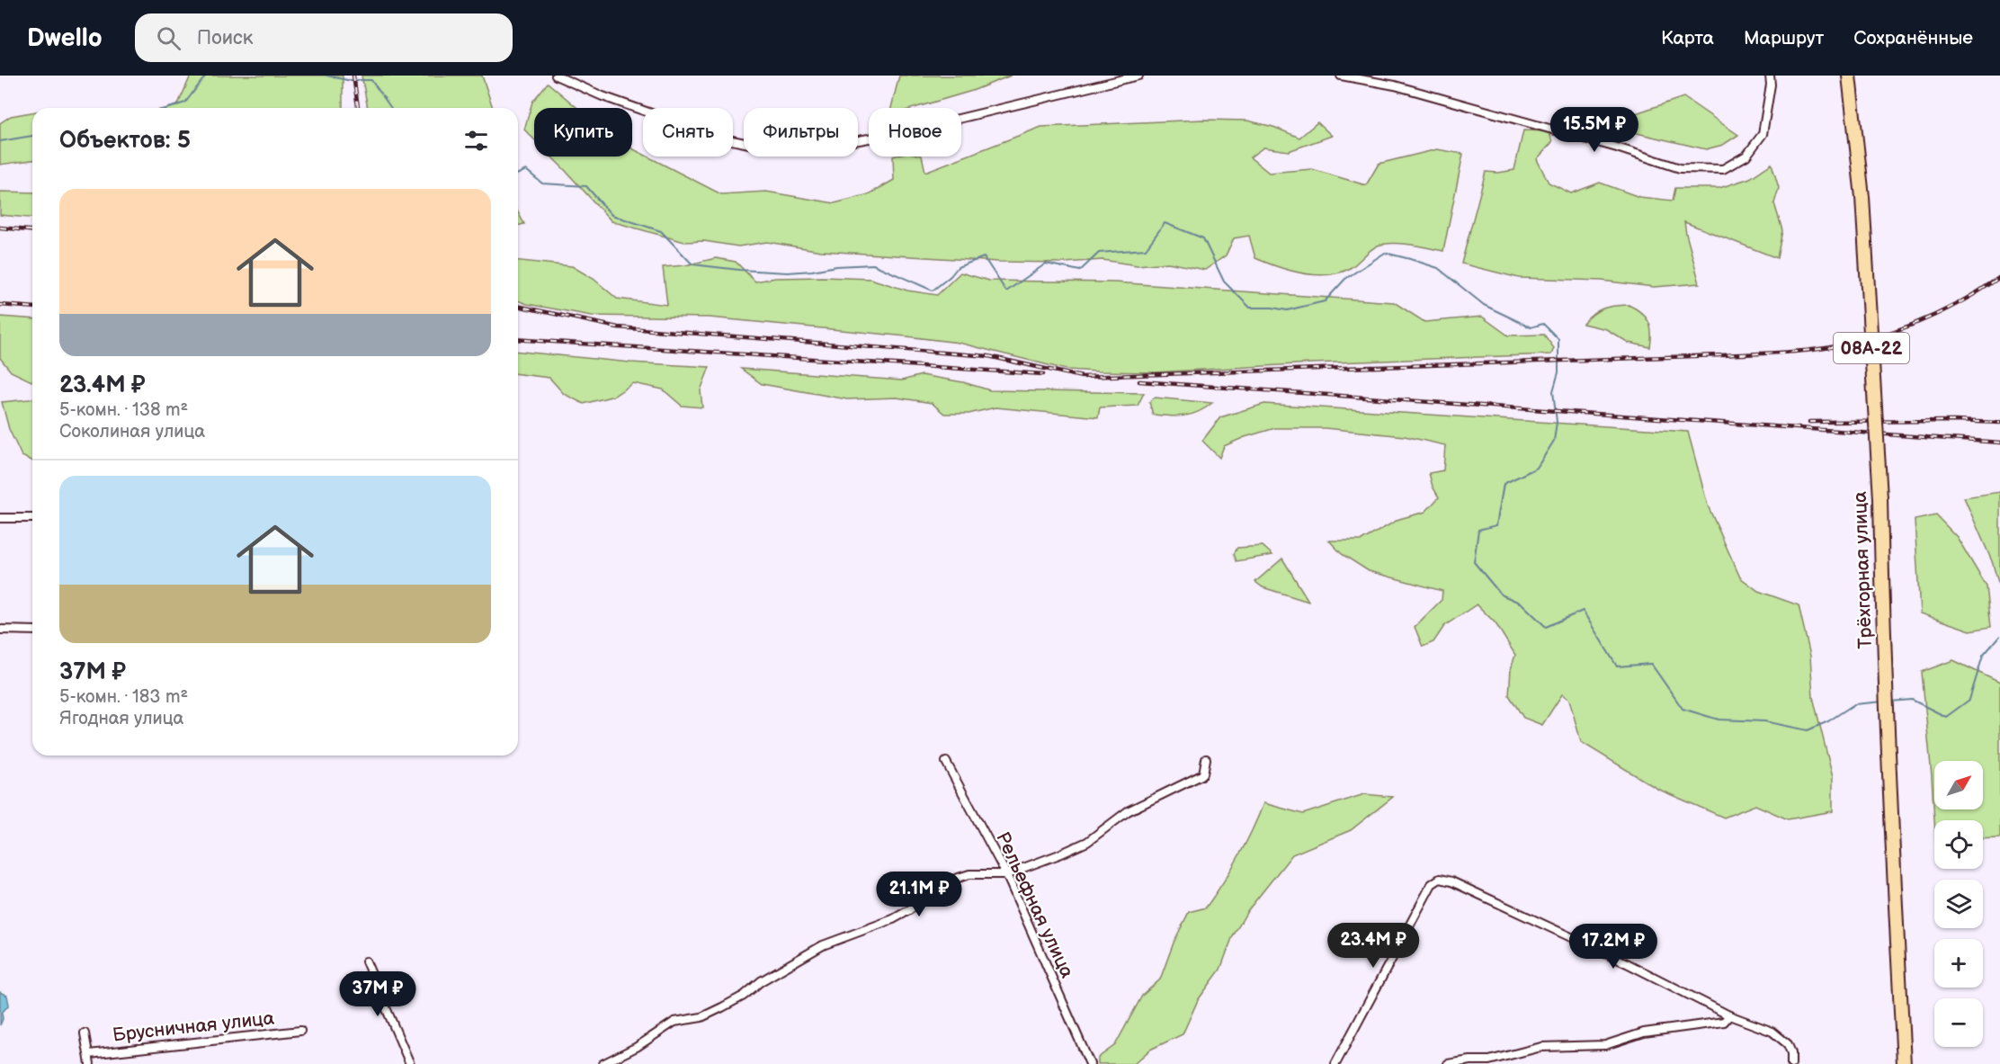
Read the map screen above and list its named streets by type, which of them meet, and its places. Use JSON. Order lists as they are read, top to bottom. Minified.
{"streets":{"highway":["08А-22","Трёхгорная улица"],"street":["Рельефная улица","Брусничная улица"]},"north":"top right","page":{"header":"Dwello","search":"Поиск","nav":["Карта","Маршрут","Сохранённые"],"price":["15.5M ₽","21.1M ₽","23.4M ₽","17.2M ₽","37M ₽"],"chip":["Купить","Снять","Фильтры","Новое"],"heading":"Объектов: 5","list":[{"name":"23.4M ₽","note":"5-комн. · 138 m² · Соколиная улица"},{"name":"37M ₽","note":"5-комн. · 183 m² · Ягодная улица"}],"map_buttons":["+","−"]}}
